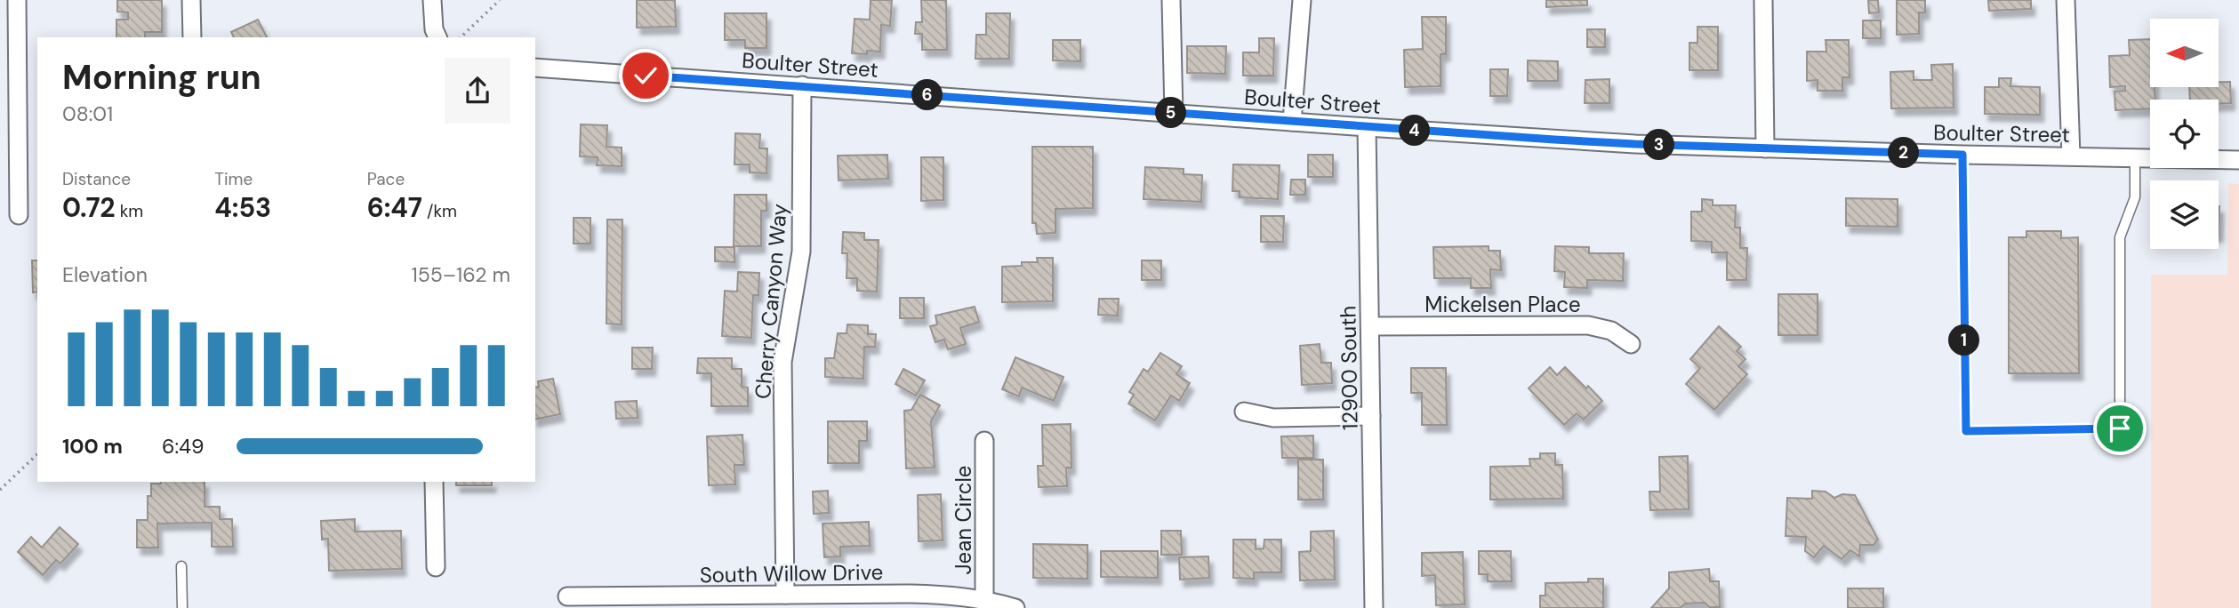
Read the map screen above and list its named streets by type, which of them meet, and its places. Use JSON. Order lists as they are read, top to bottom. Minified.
{"streets":{"street":["Boulter Street","Cherry Canyon Way","Mickelsen Place","12900 South","Jean Circle","South Willow Drive"]},"crossings":[["Boulter Street","Cherry Canyon Way"],["Boulter Street","12900 South"],["Cherry Canyon Way","South Willow Drive"],["Mickelsen Place","12900 South"],["Jean Circle","South Willow Drive"]],"north":"left","page":{"heading":["Morning run","08:01"],"pins":["6","5","4","3","2","1"],"stats":[["Distance","0.72 km"],["Time","4:53"],["Pace","6:47 /km"]],"chart":["Elevation","155–162 m"],"list":[{"name":"100 m","note":"6:49"}]}}
